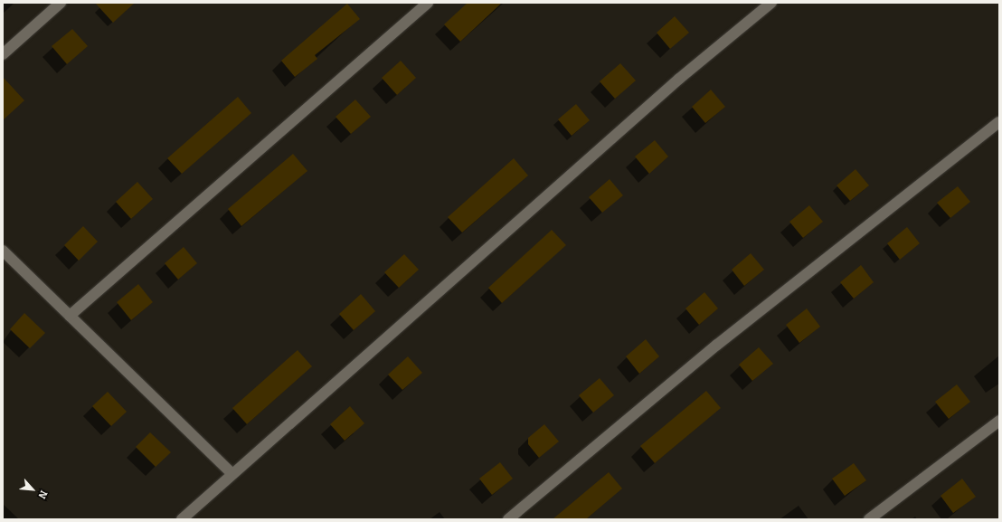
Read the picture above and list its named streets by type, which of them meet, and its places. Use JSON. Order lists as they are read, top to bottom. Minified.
{"north":"bottom right"}
